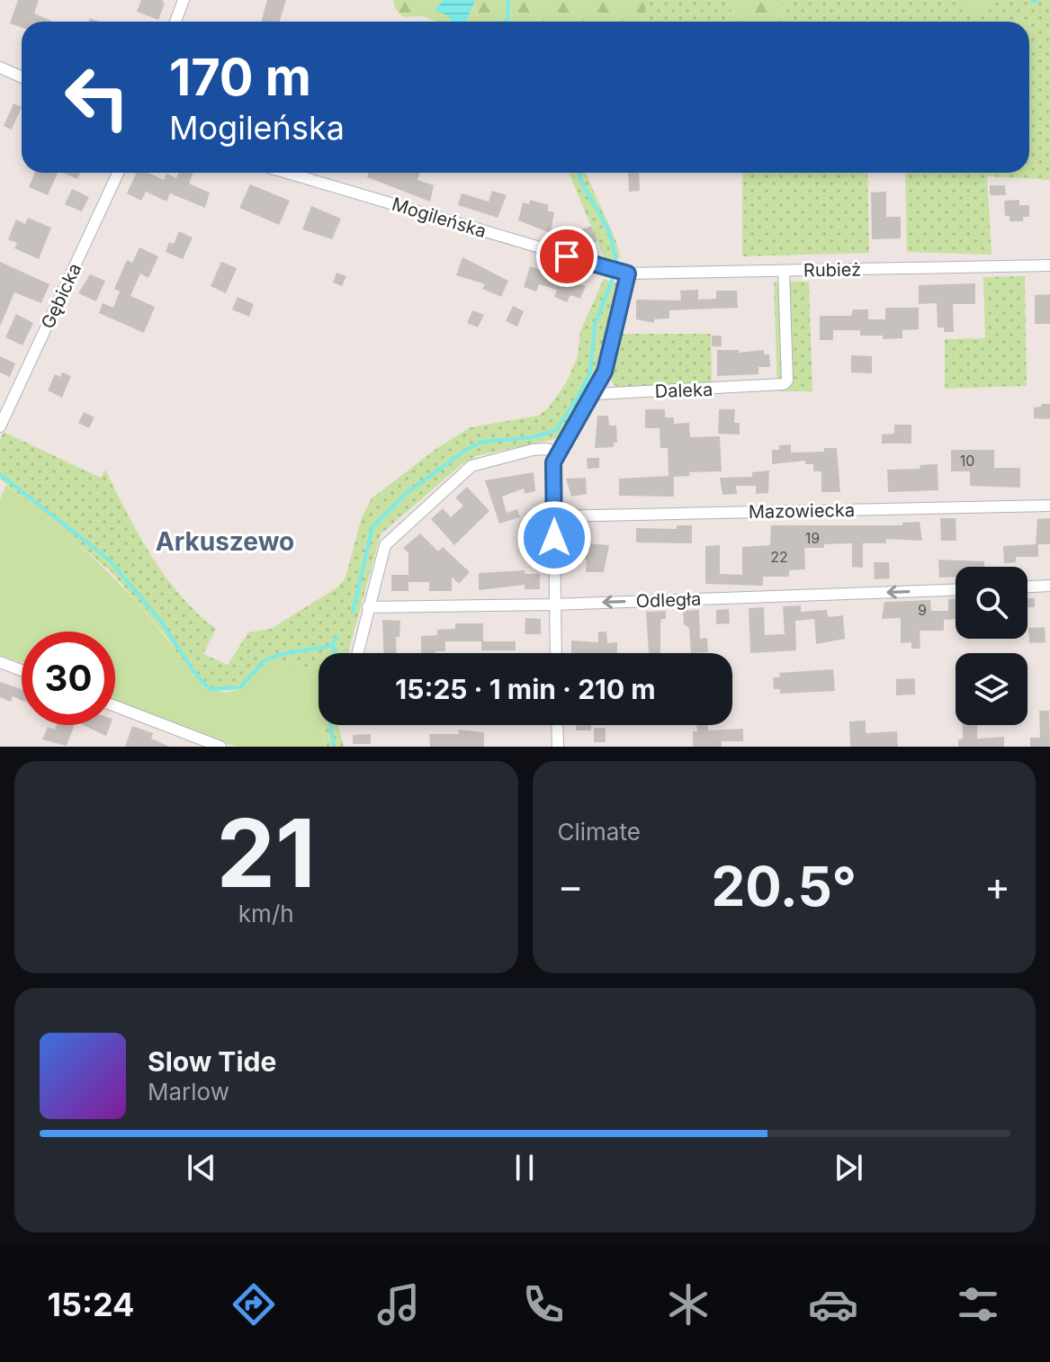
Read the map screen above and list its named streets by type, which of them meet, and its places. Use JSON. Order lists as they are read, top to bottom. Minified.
{"streets":{"street":["Mogileńska","Rubież","Gębicka","Daleka","Mazowiecka","Odległa"]},"crossings":[["Mogileńska","Rubież"],["Rubież","Daleka"]],"one_way":["Odległa"],"districts":["Arkuszewo"],"house_numbers":["10","19","22","9"],"page":{"turn":["170 m","Mogileńska"],"limit":"30","trip":"15:25 · 1 min · 210 m","tile":[["21","km/h"],"Climate"],"heat":["−","20.5°","+"],"song":["Slow Tide","Marlow"],"tabs":"15:24"}}
